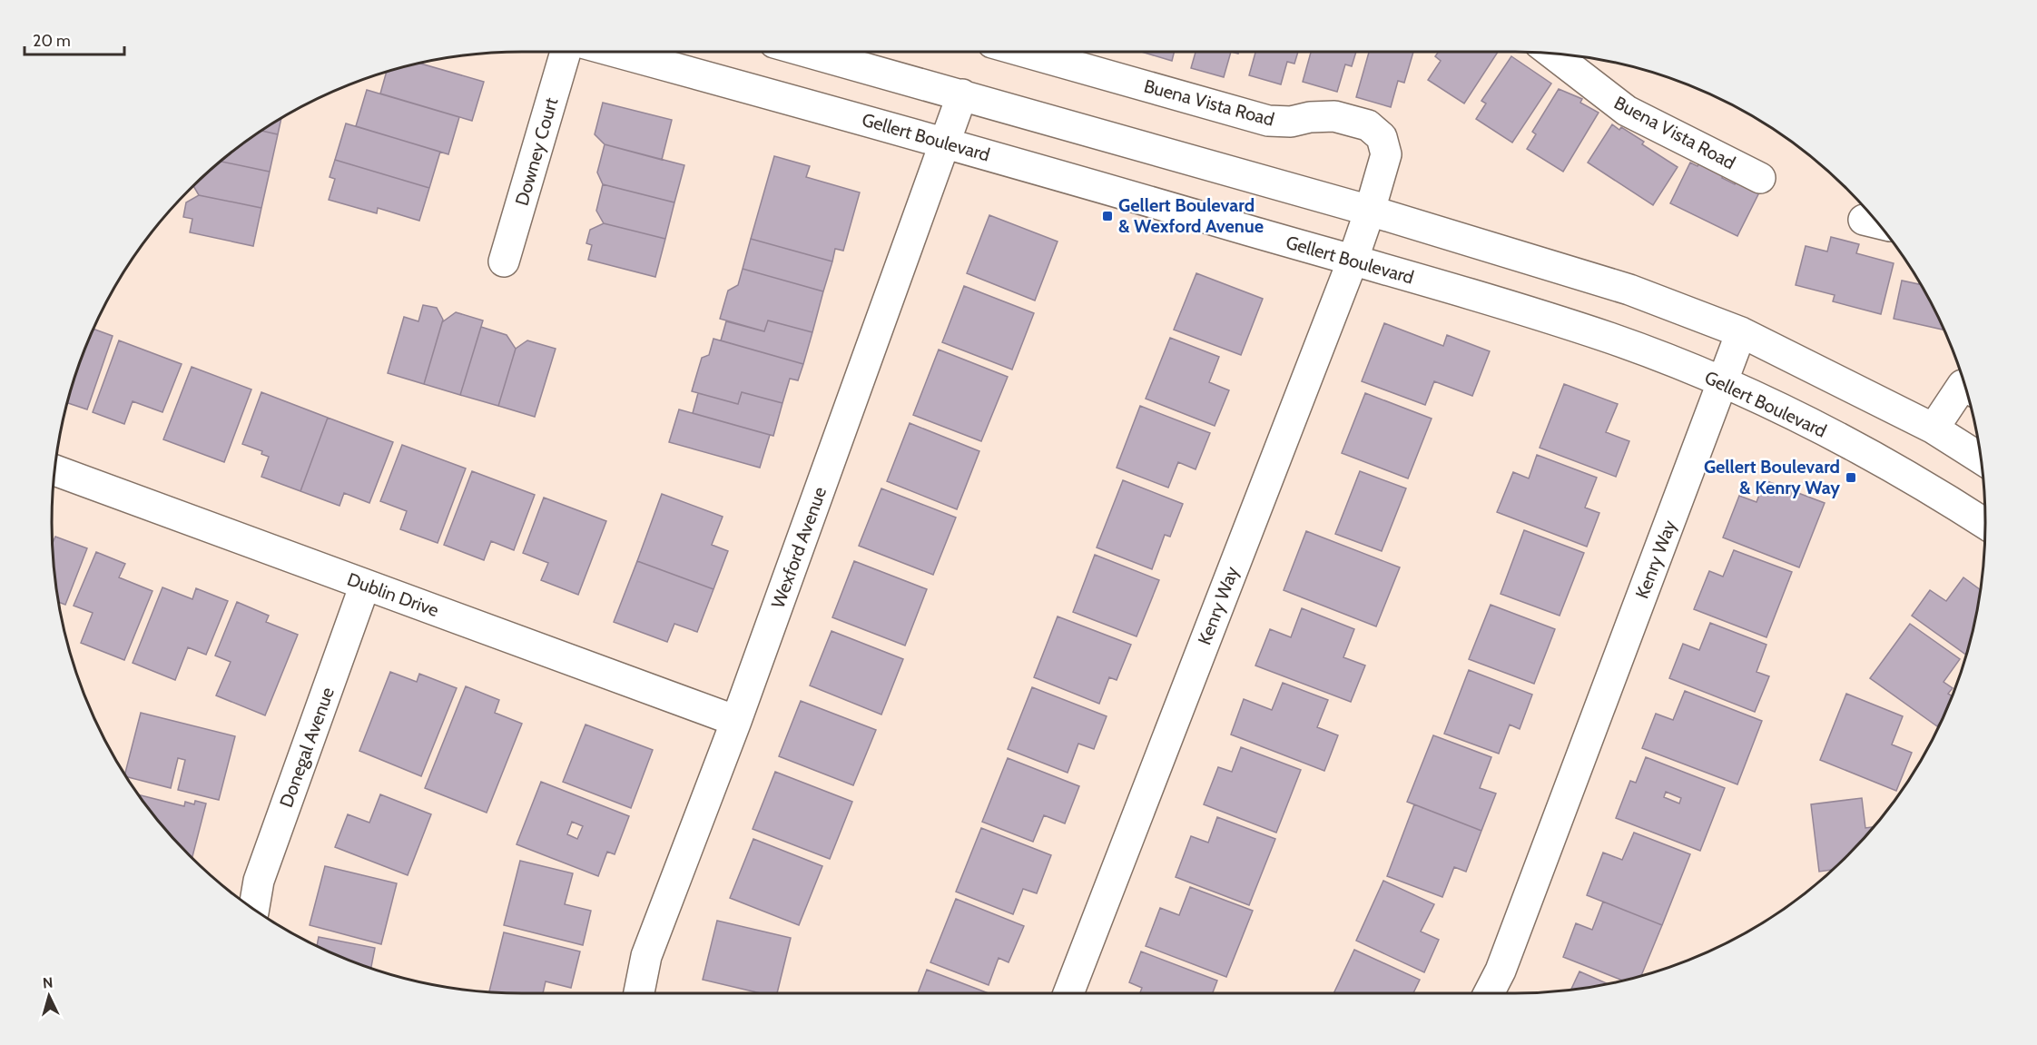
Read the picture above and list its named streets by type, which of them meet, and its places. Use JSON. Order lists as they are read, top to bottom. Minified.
{"streets":{"street":["Buena Vista Road","Gellert Boulevard","Downey Court","Wexford Avenue","Kenry Way","Dublin Drive","Donegal Avenue"]},"crossings":[["Buena Vista Road","Kenry Way"],["Gellert Boulevard","Wexford Avenue"],["Gellert Boulevard","Kenry Way"],["Wexford Avenue","Dublin Drive"],["Dublin Drive","Donegal Avenue"]],"places":{"transit":["Gellert Boulevard & Wexford Avenue","Gellert Boulevard & Kenry Way"]},"scale_bar":"20 m","north":"top"}
